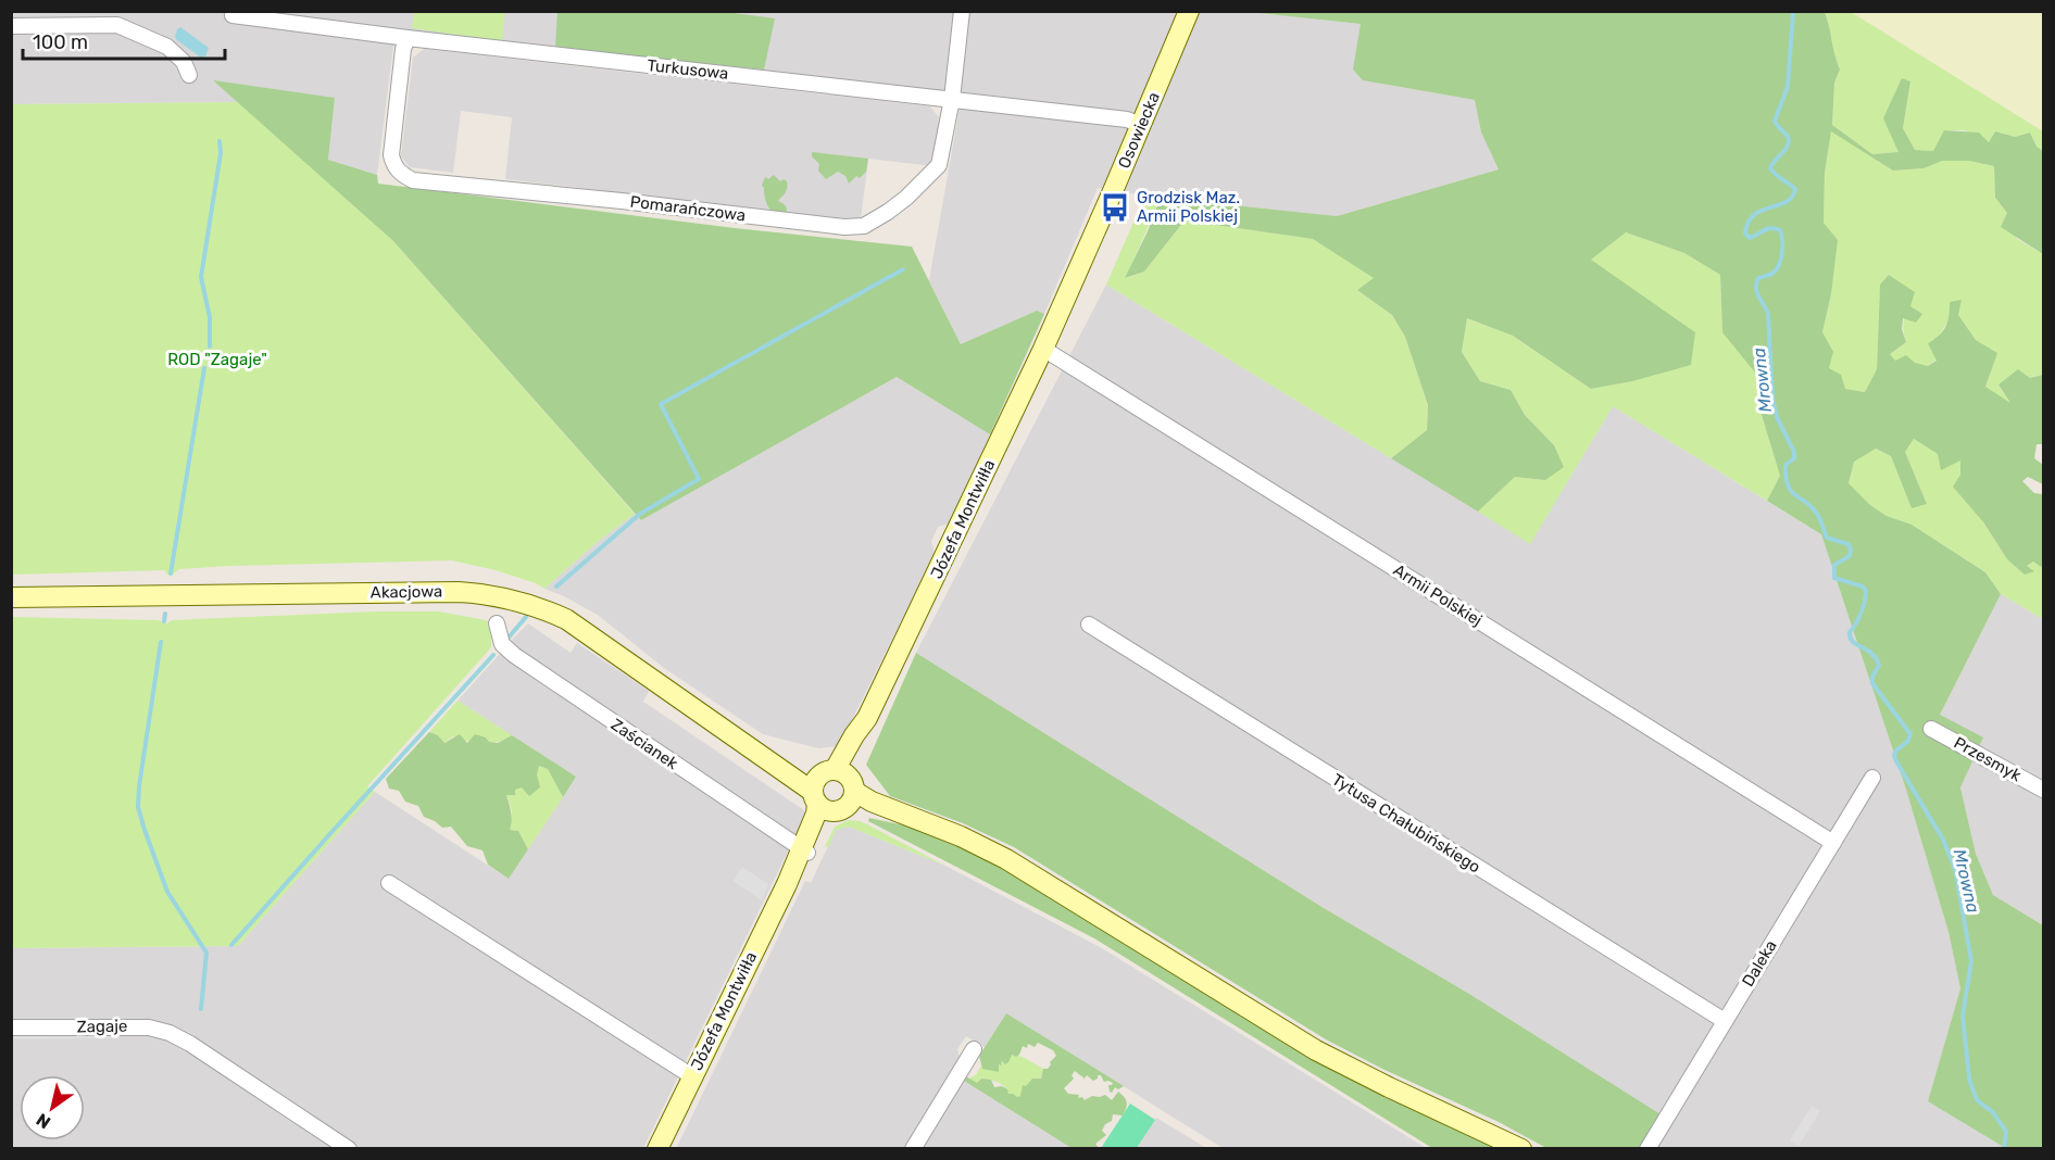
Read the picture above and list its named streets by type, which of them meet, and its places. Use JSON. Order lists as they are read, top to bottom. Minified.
{"streets":{"street":["Turkusowa","Osowiecka","Pomarańczowa","Józefa Montwiłła","Akacjowa","Armii Polskiej","Zaścianek","Przesmyk","Tytusa Chałubińskiego","Daleka","Zagaje"]},"crossings":[["Turkusowa","Osowiecka"],["Turkusowa","Pomarańczowa"],["Osowiecka","Józefa Montwiłła"],["Józefa Montwiłła","Akacjowa"],["Józefa Montwiłła","Armii Polskiej"],["Józefa Montwiłła","Zaścianek"],["Armii Polskiej","Daleka"],["Tytusa Chałubińskiego","Daleka"]],"water":["Mrowna"],"parks":["ROD \"Zagaje\""],"places":{"bus stop":["Grodzisk Maz. Armii Polskiej"]},"scale_bar":"100 m","north":"bottom left"}
